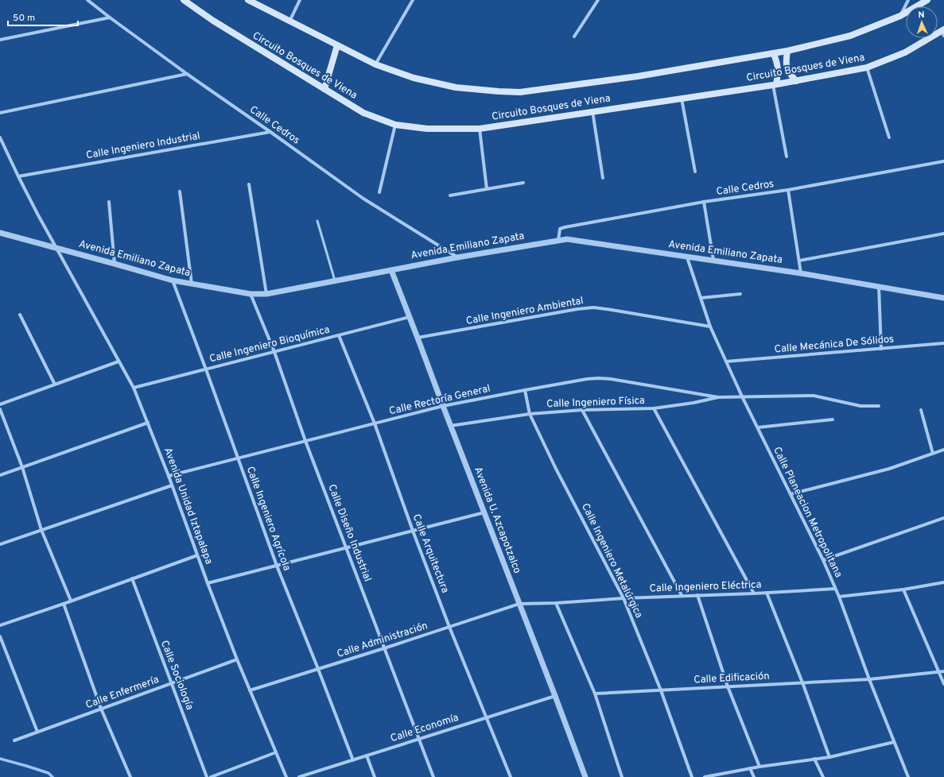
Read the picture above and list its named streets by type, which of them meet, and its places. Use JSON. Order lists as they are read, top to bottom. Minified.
{"streets":{"main road":["Circuito Bosques de Viena"],"street":["Calle Cedros","Calle Ingeniero Industrial","Avenida Emiliano Zapata","Calle Ingeniero Ambiental","Calle Ingeniero Bioquímica","Calle Mecánica De Sólidos","Calle Rectoría General","Calle Ingeniero Física","Avenida Unidad Iztapalapa","Calle Planeacion Metropolitana","Calle Ingeniero Agrícola","Avenida U. Azcapotzalco","Calle Diseño Industrial","Calle Arquitectura","Calle Ingeniero Metalúrgica","Calle Ingeniero Eléctrica","Calle Administración","Calle Sociología","Calle Edificación","Calle Enfermería","Calle Economía"]},"crossings":[["Calle Cedros","Calle Ingeniero Industrial"],["Calle Cedros","Avenida Emiliano Zapata"],["Calle Ingeniero Industrial","Avenida Unidad Iztapalapa"],["Avenida Emiliano Zapata","Avenida Unidad Iztapalapa"],["Avenida Emiliano Zapata","Calle Planeacion Metropolitana"],["Avenida Emiliano Zapata","Calle Ingeniero Agrícola"],["Avenida Emiliano Zapata","Avenida U. Azcapotzalco"],["Avenida Emiliano Zapata","Calle Diseño Industrial"],["Calle Ingeniero Ambiental","Calle Planeacion Metropolitana"],["Calle Ingeniero Ambiental","Avenida U. Azcapotzalco"],["Calle Ingeniero Bioquímica","Avenida Unidad Iztapalapa"],["Calle Ingeniero Bioquímica","Calle Ingeniero Agrícola"],["Calle Ingeniero Bioquímica","Avenida U. Azcapotzalco"],["Calle Ingeniero Bioquímica","Calle Diseño Industrial"],["Calle Ingeniero Bioquímica","Calle Arquitectura"],["Calle Mecánica De Sólidos","Calle Planeacion Metropolitana"],["Calle Rectoría General","Calle Ingeniero Física"],["Calle Rectoría General","Avenida Unidad Iztapalapa"],["Calle Rectoría General","Calle Ingeniero Agrícola"],["Calle Rectoría General","Avenida U. Azcapotzalco"],["Calle Rectoría General","Calle Diseño Industrial"],["Calle Rectoría General","Calle Arquitectura"],["Calle Rectoría General","Calle Ingeniero Metalúrgica"],["Calle Ingeniero Física","Calle Planeacion Metropolitana"],["Calle Ingeniero Física","Avenida U. Azcapotzalco"],["Calle Ingeniero Física","Calle Ingeniero Metalúrgica"],["Avenida Unidad Iztapalapa","Calle Administración"],["Avenida Unidad Iztapalapa","Calle Enfermería"],["Calle Planeacion Metropolitana","Calle Ingeniero Eléctrica"],["Calle Planeacion Metropolitana","Calle Edificación"],["Calle Ingeniero Agrícola","Calle Administración"],["Calle Ingeniero Agrícola","Calle Economía"],["Avenida U. Azcapotzalco","Calle Ingeniero Eléctrica"],["Avenida U. Azcapotzalco","Calle Administración"],["Avenida U. Azcapotzalco","Calle Economía"],["Calle Diseño Industrial","Calle Administración"],["Calle Diseño Industrial","Calle Economía"],["Calle Arquitectura","Calle Administración"],["Calle Arquitectura","Calle Economía"],["Calle Ingeniero Metalúrgica","Calle Ingeniero Eléctrica"],["Calle Ingeniero Metalúrgica","Calle Edificación"],["Calle Ingeniero Eléctrica","Calle Administración"],["Calle Sociología","Calle Enfermería"]],"scale_bar":"50 m","north":"top"}
